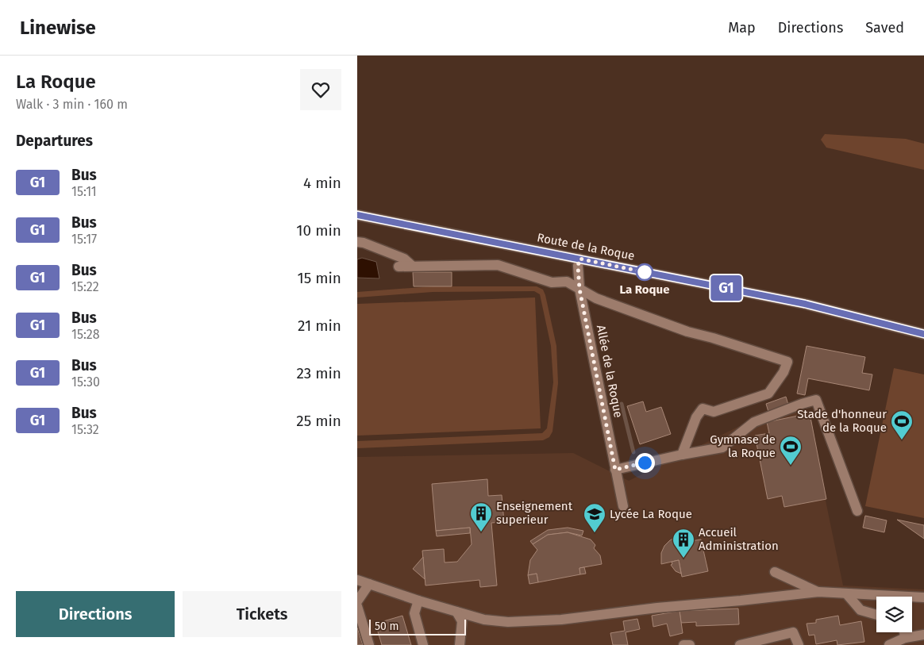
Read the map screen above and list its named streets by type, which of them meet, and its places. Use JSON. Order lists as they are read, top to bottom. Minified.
{"streets":{"street":["Route de la Roque","Allée de la Roque"]},"crossings":[["Route de la Roque","Allée de la Roque"]],"places":{"other":["La Roque"],"sports":["Stade d'honneur de la Roque","Gymnase de la Roque"],"building":["Enseignement superieur","Accueil Administration"],"school or university":["Lycée La Roque"]},"lines":["bus line G1"],"scale_bar":"50 m","page":{"header":"Linewise","nav":["Map","Directions","Saved"],"heading":[["La Roque","Walk · 3 min · 160 m"],"Departures"],"on_map":"G1","list":[{"mark":"G1","name":"Bus","note":"15:11","value":"4 min"},{"mark":"G1","name":"Bus","note":"15:17","value":"10 min"},{"mark":"G1","name":"Bus","note":"15:22","value":"15 min"},{"mark":"G1","name":"Bus","note":"15:28","value":"21 min"},{"mark":"G1","name":"Bus","note":"15:30","value":"23 min"},{"mark":"G1","name":"Bus","note":"15:32","value":"25 min"}],"buttons":["Directions","Tickets"],"scale":"50 m"}}
